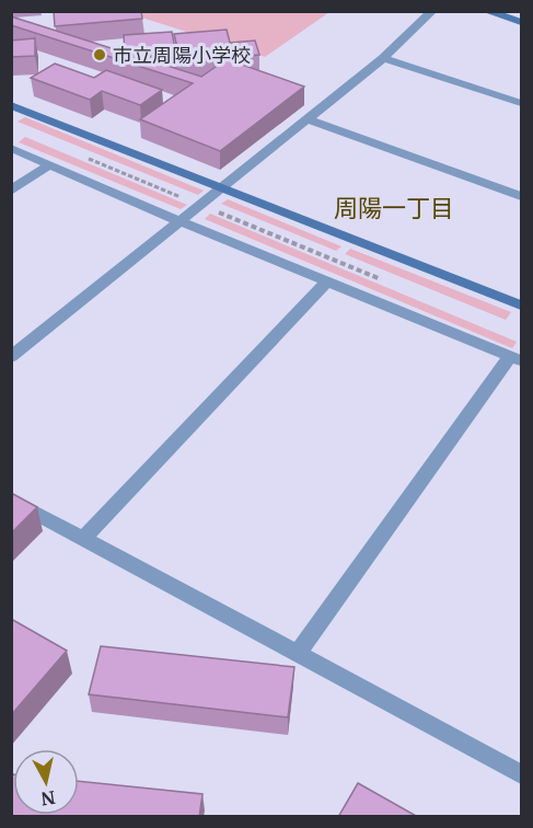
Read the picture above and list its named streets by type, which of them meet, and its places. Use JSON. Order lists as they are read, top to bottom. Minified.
{"districts":["周陽一丁目"],"places":["市立周陽小学校"],"north":"bottom"}
